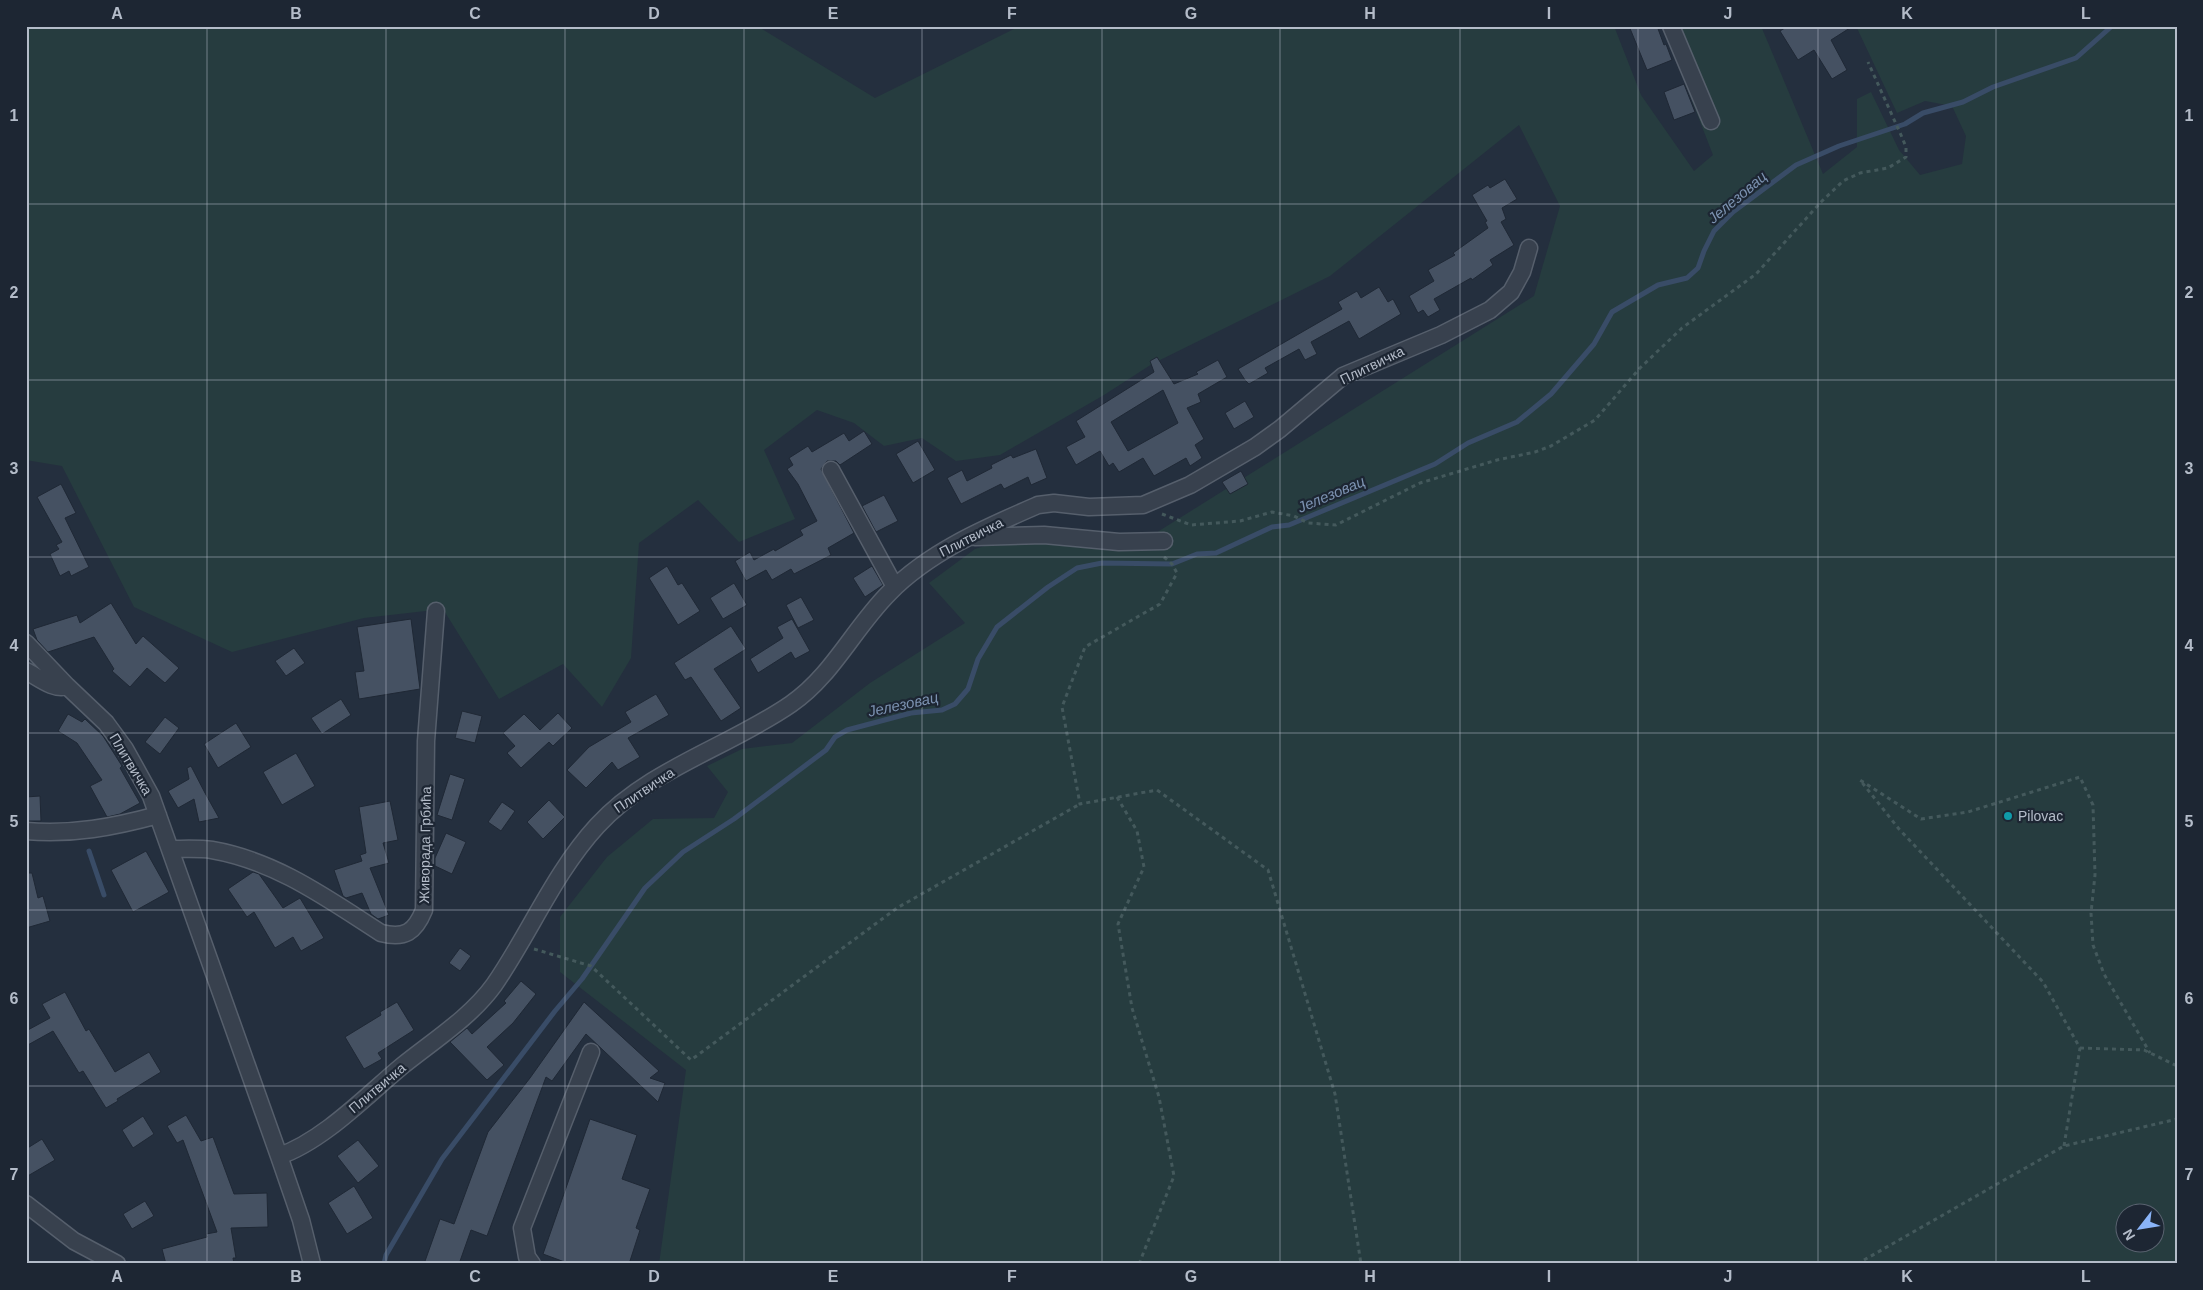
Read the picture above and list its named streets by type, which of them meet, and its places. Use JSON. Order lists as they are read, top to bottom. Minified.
{"streets":{"street":["Плитвичка","Живорада Грбића"]},"crossings":[["Плитвичка","Живорада Грбића"]],"water":["Јелезовац"],"places":["Pilovac"],"north":"bottom left","grid":{"columns":["A","B","C","D","E","F","G","H","I","J","K","L"],"rows":["1","2","3","4","5","6","7"]}}
